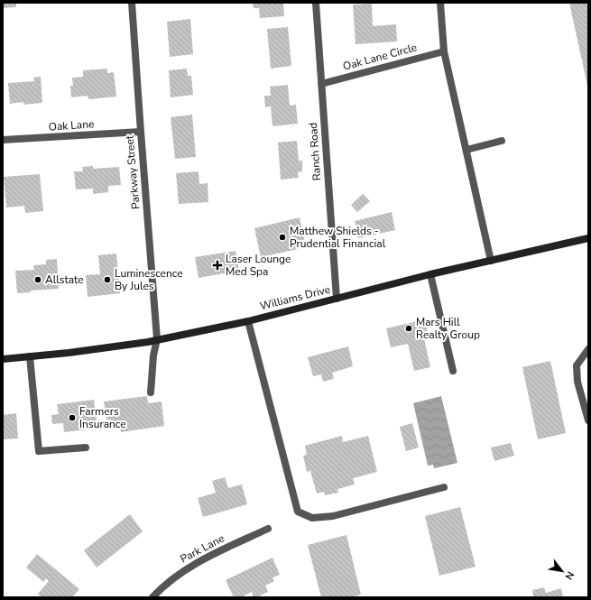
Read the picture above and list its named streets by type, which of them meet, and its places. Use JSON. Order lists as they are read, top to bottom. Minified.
{"streets":{"main road":["Williams Drive"],"street":["Oak Lane Circle","Oak Lane","Ranch Road","Parkway Street","Park Lane"]},"crossings":[["Oak Lane Circle","Ranch Road"],["Oak Lane","Parkway Street"],["Ranch Road","Williams Drive"],["Parkway Street","Williams Drive"]],"places":{"other":["Matthew Shields - Prudential Financial","Allstate","Luminescence By Jules","Mars Hill Realty Group","Farmers Insurance"],"health":["Laser Lounge Med Spa"]},"north":"bottom right"}
